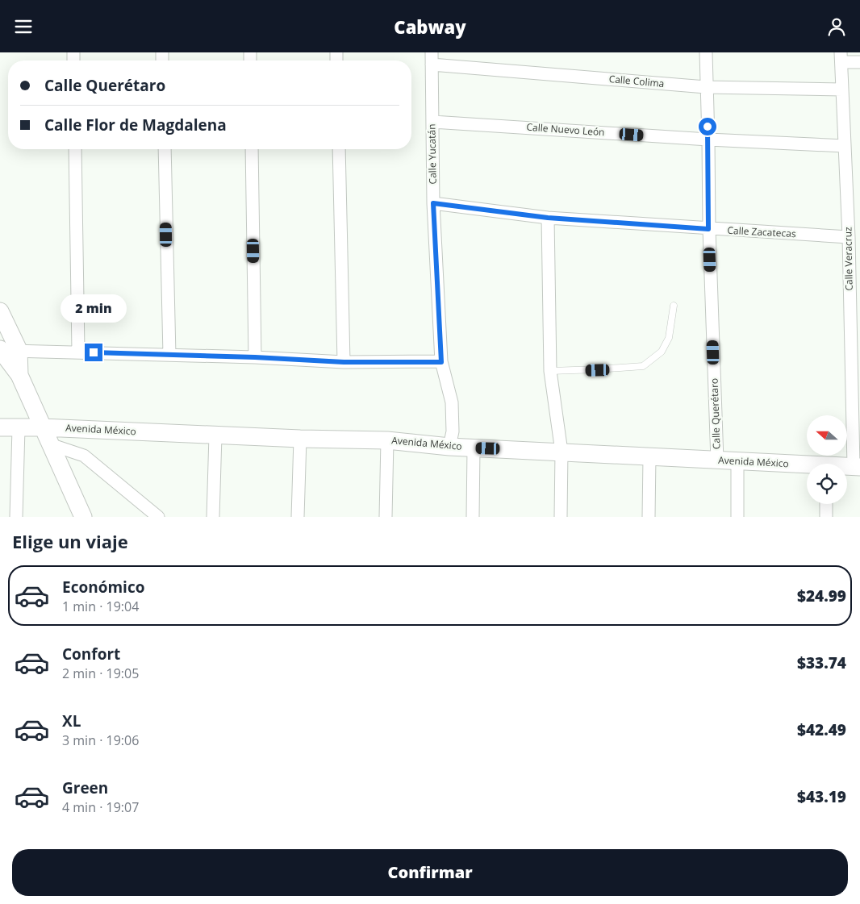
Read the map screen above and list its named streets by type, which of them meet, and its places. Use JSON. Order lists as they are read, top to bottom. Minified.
{"streets":{"street":["Calle Colima","Calle Nuevo León","Calle Yucatán","Calle Zacatecas","Calle Veracruz","Calle Querétaro","Avenida México"]},"crossings":[["Calle Colima","Calle Yucatán"],["Calle Colima","Calle Veracruz"],["Calle Colima","Calle Querétaro"],["Calle Nuevo León","Calle Yucatán"],["Calle Nuevo León","Calle Veracruz"],["Calle Nuevo León","Calle Querétaro"],["Calle Yucatán","Calle Zacatecas"],["Calle Yucatán","Avenida México"],["Calle Zacatecas","Calle Veracruz"],["Calle Zacatecas","Calle Querétaro"],["Calle Querétaro","Avenida México"]],"north":"left","page":{"header":"Cabway","banner":["Calle Querétaro","Calle Flor de Magdalena"],"bubble":"2 min","heading":"Elige un viaje","list":[{"name":"Económico","note":"1 min · 19:04","value":"$24.99"},{"name":"Confort","note":"2 min · 19:05","value":"$33.74"},{"name":"XL","note":"3 min · 19:06","value":"$42.49"},{"name":"Green","note":"4 min · 19:07","value":"$43.19"}],"buttons":"Confirmar"}}
